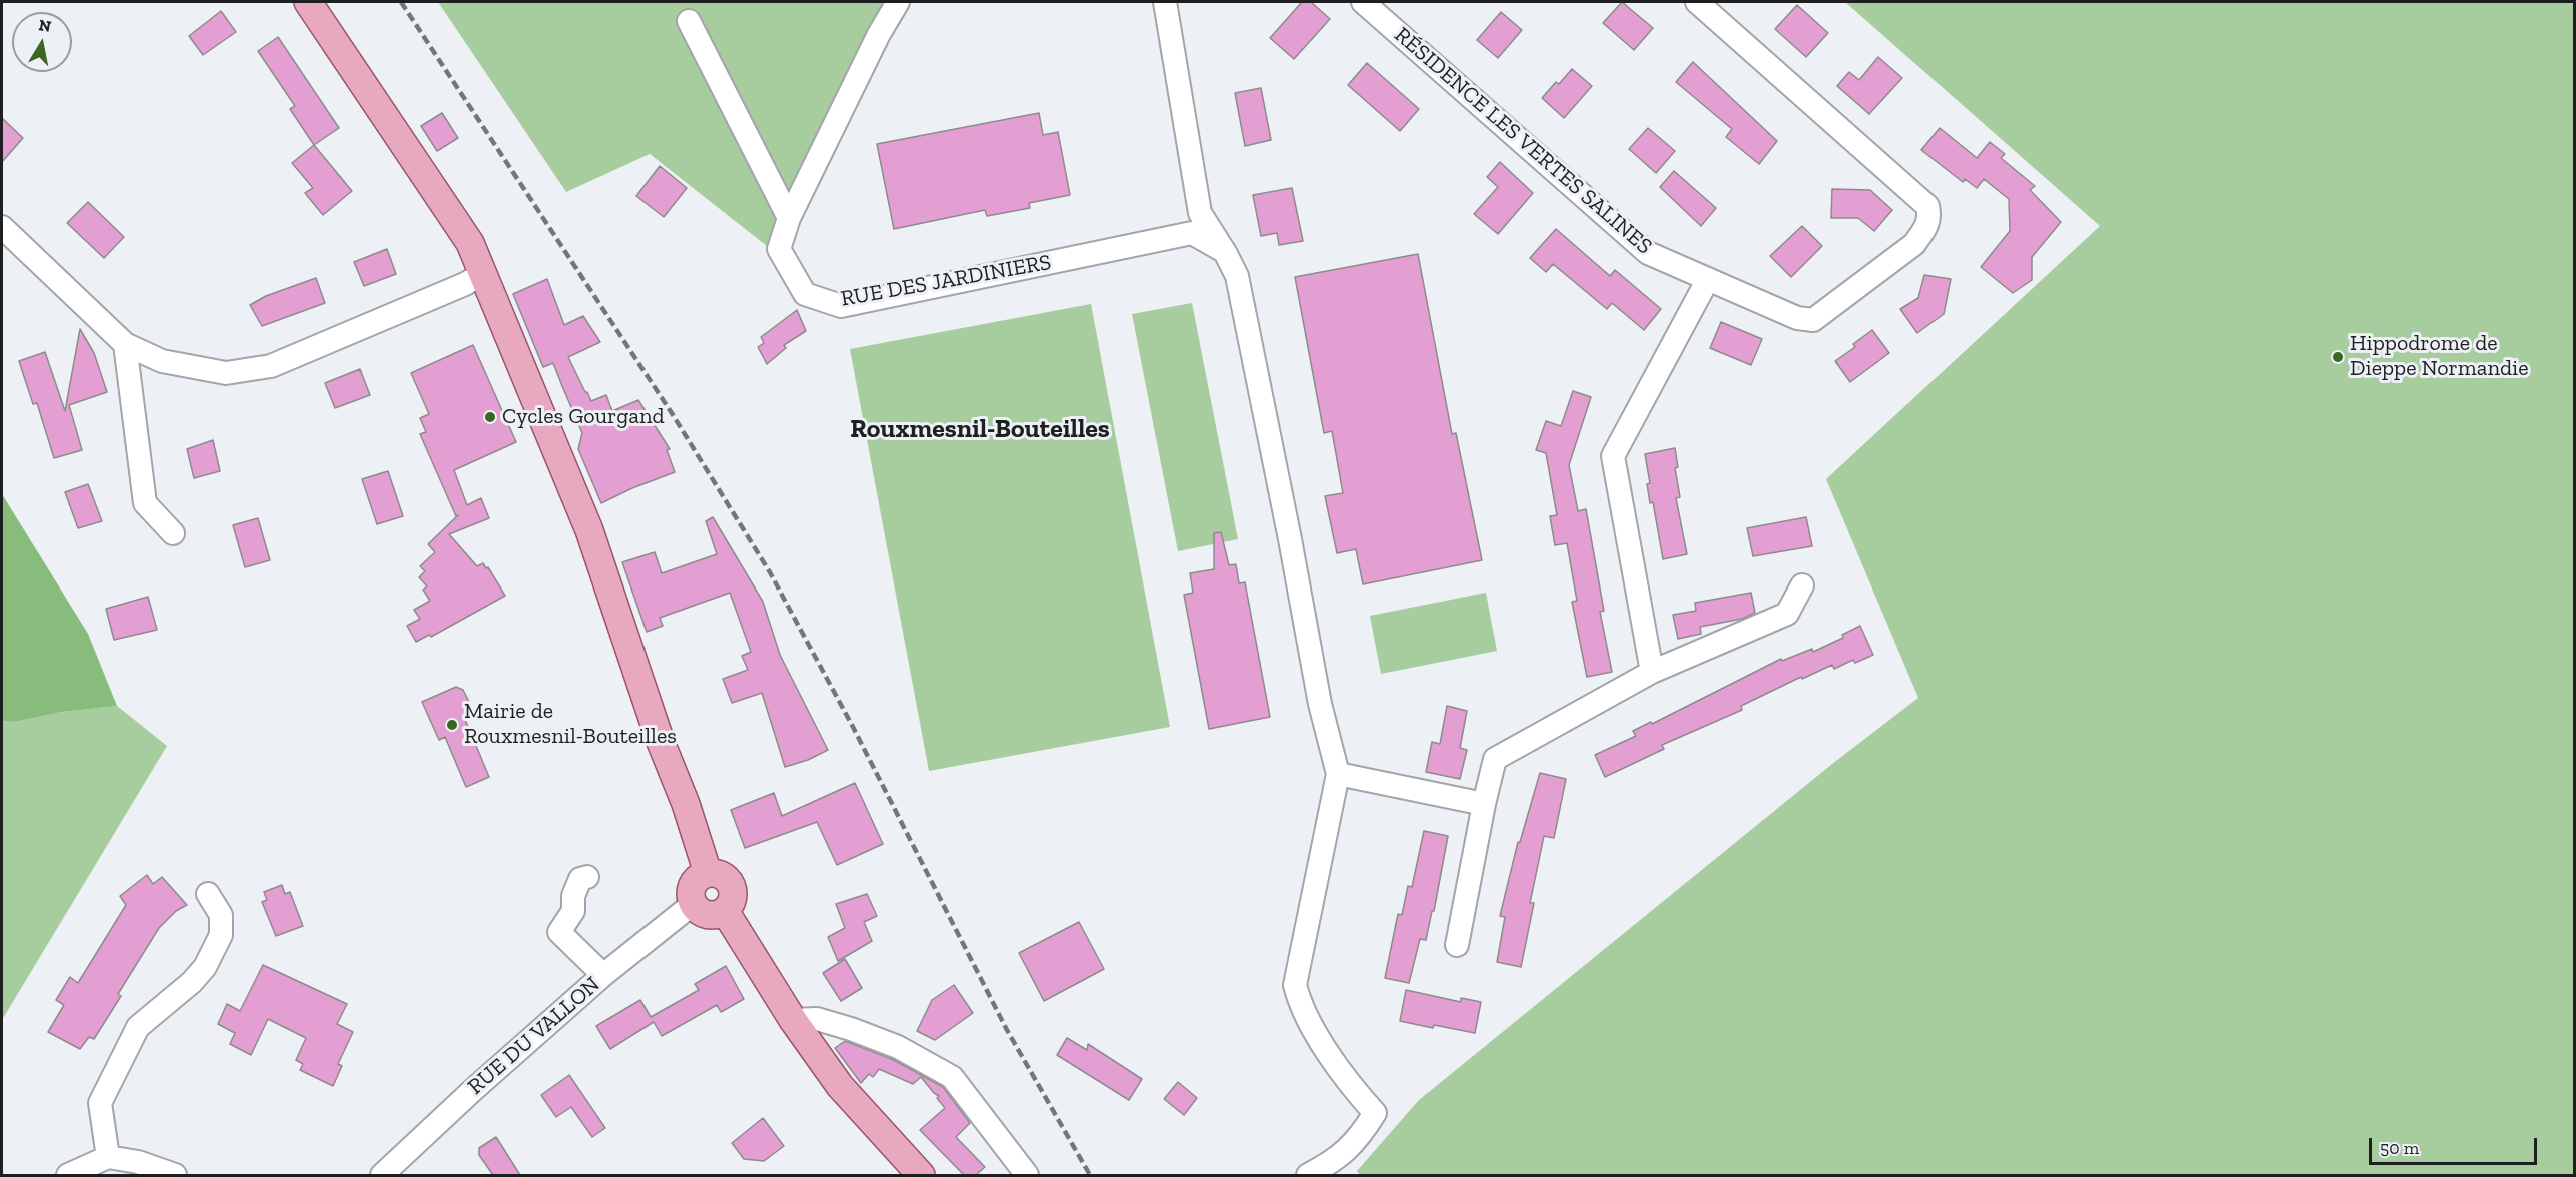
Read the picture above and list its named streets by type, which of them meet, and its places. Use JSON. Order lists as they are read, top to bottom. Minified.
{"streets":{"street":["RÉSIDENCE LES VERTES SALINES","RUE DES JARDINIERS","RUE DU VALLON"]},"districts":["Rouxmesnil-Bouteilles"],"places":["Hippodrome de Dieppe Normandie","Cycles Gourgand","Mairie de Rouxmesnil-Bouteilles"],"scale_bar":"50 m","north":"top"}
